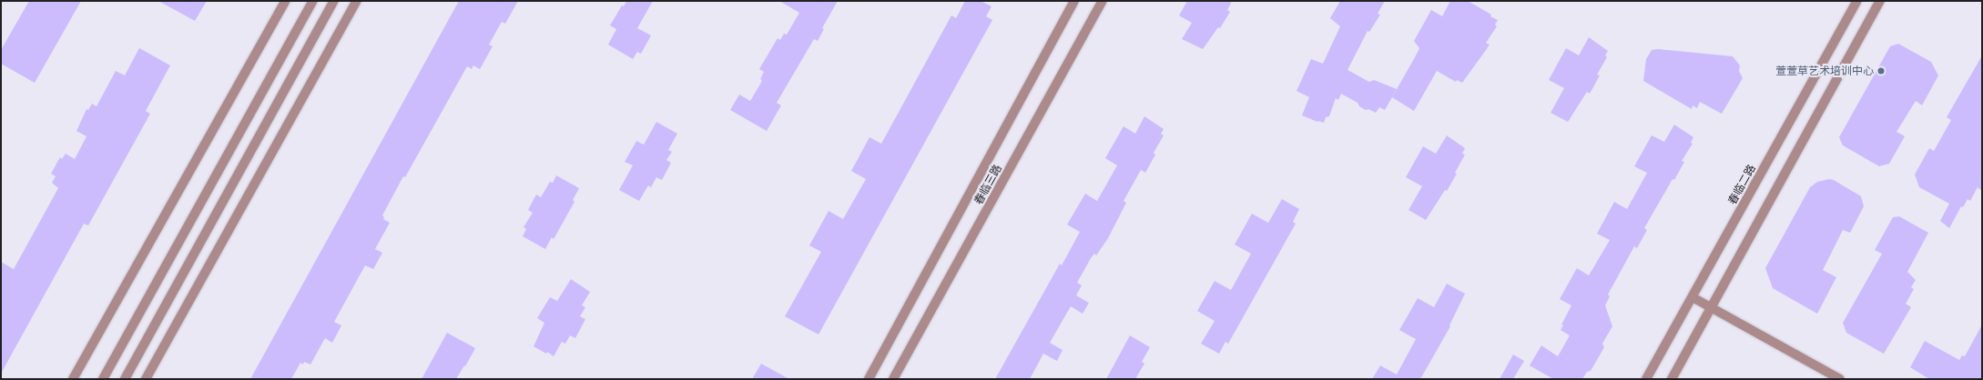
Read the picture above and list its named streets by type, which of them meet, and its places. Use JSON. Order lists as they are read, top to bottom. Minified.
{"streets":{"street":["春临三路","春临二路"]},"places":["萱萱草艺术培训中心"]}
